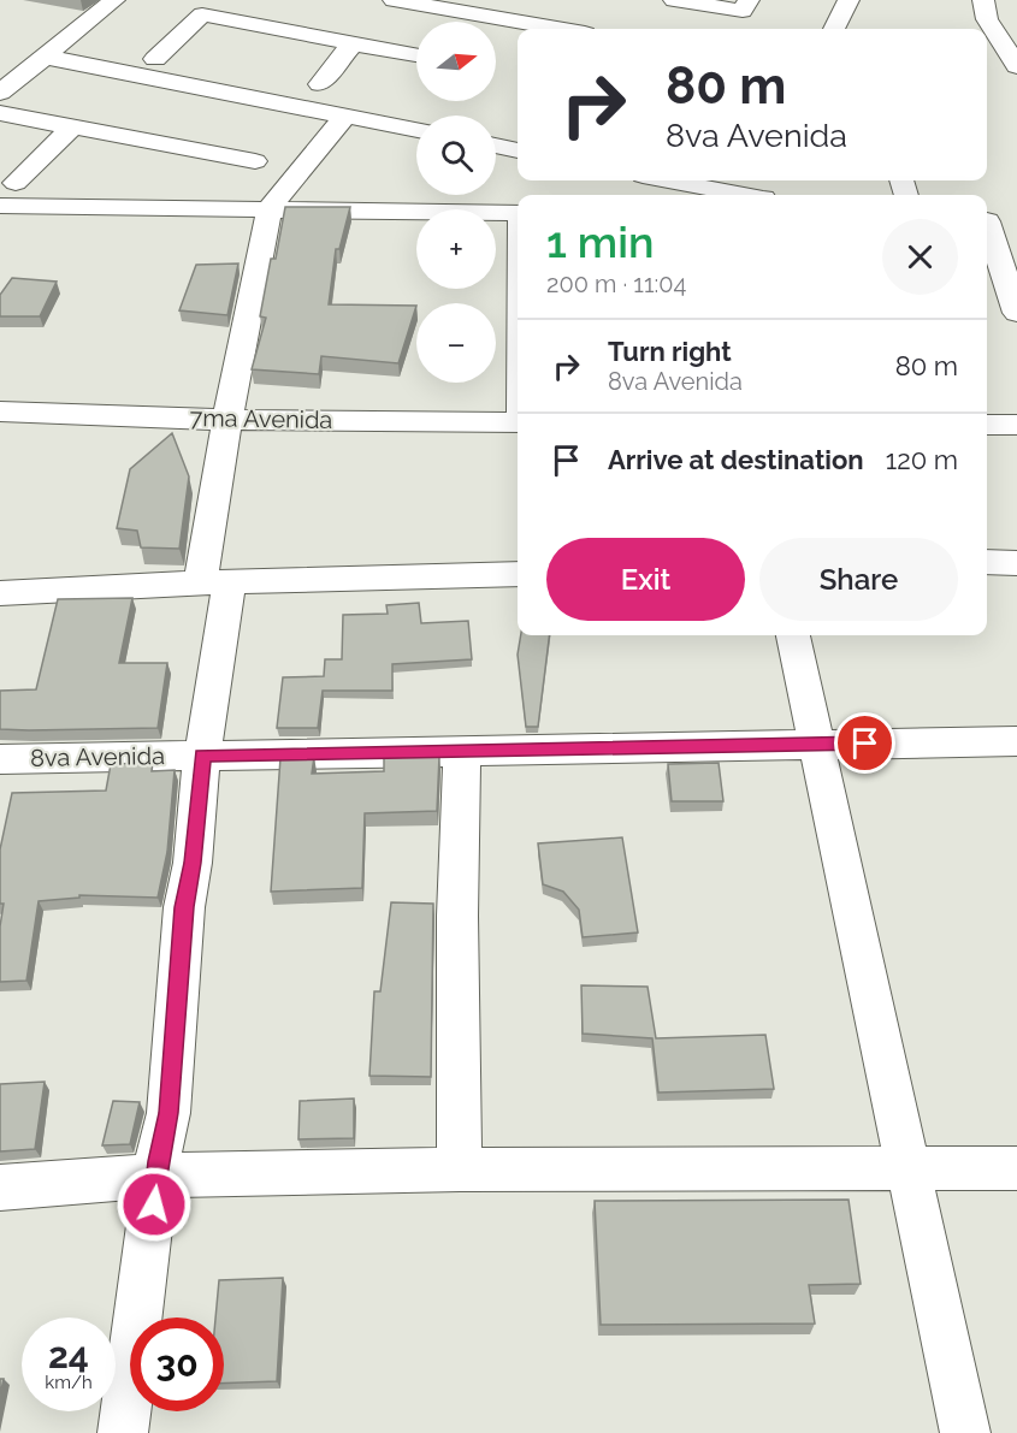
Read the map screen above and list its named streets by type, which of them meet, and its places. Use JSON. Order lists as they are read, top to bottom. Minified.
{"streets":{"street":["7ma Avenida","8va Avenida"]},"north":"right","page":{"map_buttons":["+","−"],"turn":["80 m","8va Avenida"],"heading":["1 min","200 m · 11:04"],"list":[{"name":"Turn right","note":"8va Avenida","value":"80 m"},{"name":"Arrive at destination","value":"120 m"}],"buttons":["Exit","Share"],"speed":"24 km/h","limit":"30"}}
